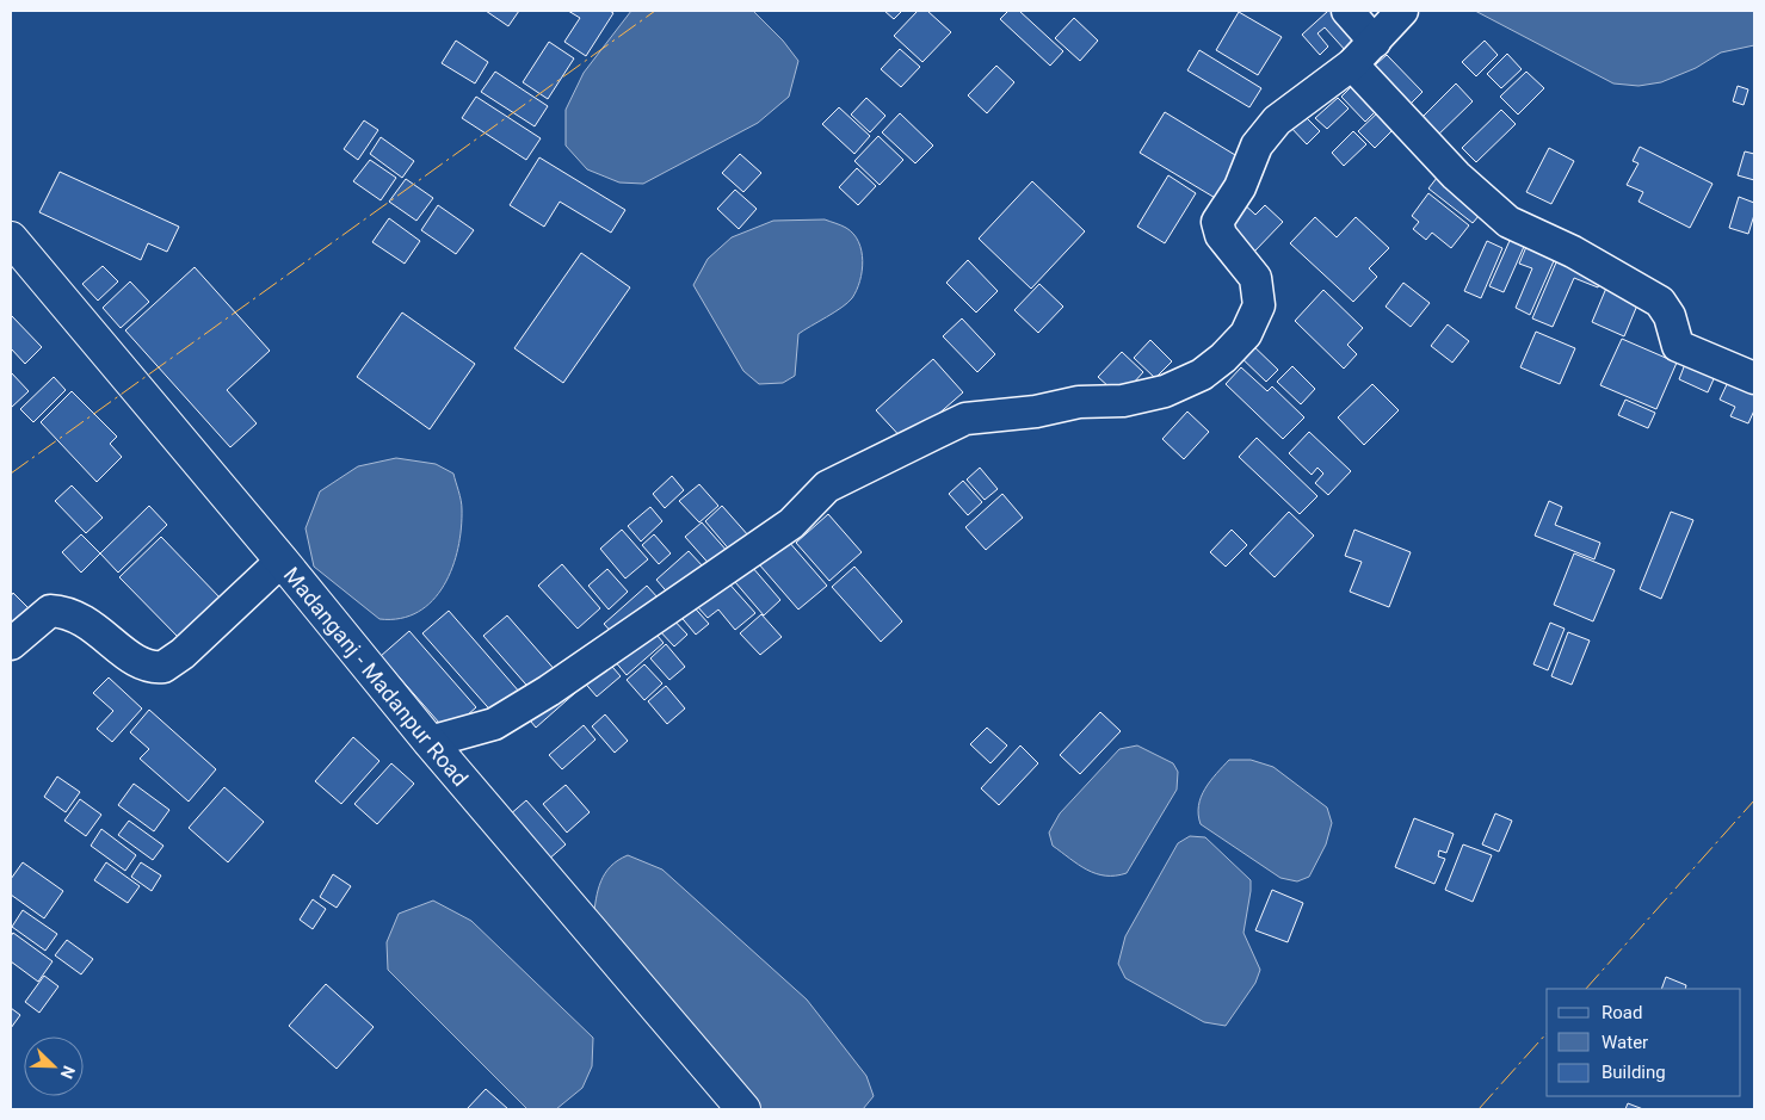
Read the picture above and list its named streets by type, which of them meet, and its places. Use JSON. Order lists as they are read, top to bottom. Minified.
{"streets":{"main road":["Madanganj - Madanpur Road"]},"legend":["Road","Water","Building"],"north":"bottom right"}
